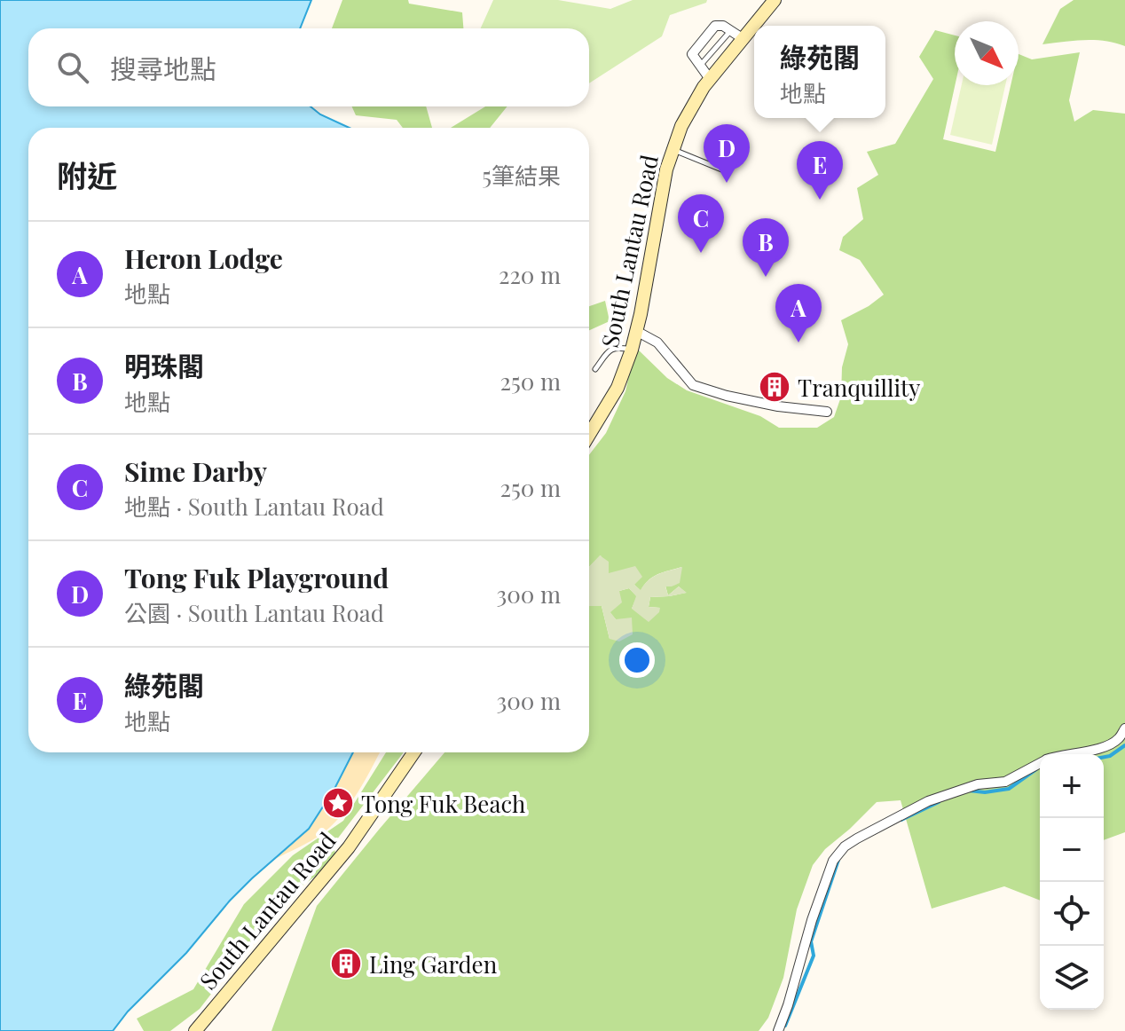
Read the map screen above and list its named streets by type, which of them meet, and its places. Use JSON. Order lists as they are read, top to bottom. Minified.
{"streets":{"main road":["South Lantau Road"]},"places":{"building":["Tranquillity","Ling Garden"],"place":["Tong Fuk Beach"]},"north":"bottom right","page":{"popup":["綠苑閣","地點"],"search":"搜尋地點","pins":["D","E","C","B","A"],"heading":["附近","5筆結果"],"list":[{"mark":"A","name":"Heron Lodge","note":"地點","value":"220 m"},{"mark":"B","name":"明珠閣","note":"地點","value":"250 m"},{"mark":"C","name":"Sime Darby","note":"地點 · South Lantau Road","value":"250 m"},{"mark":"D","name":"Tong Fuk Playground","note":"公園 · South Lantau Road","value":"300 m"},{"mark":"E","name":"綠苑閣","note":"地點","value":"300 m"}],"map_buttons":["+","−"]}}
